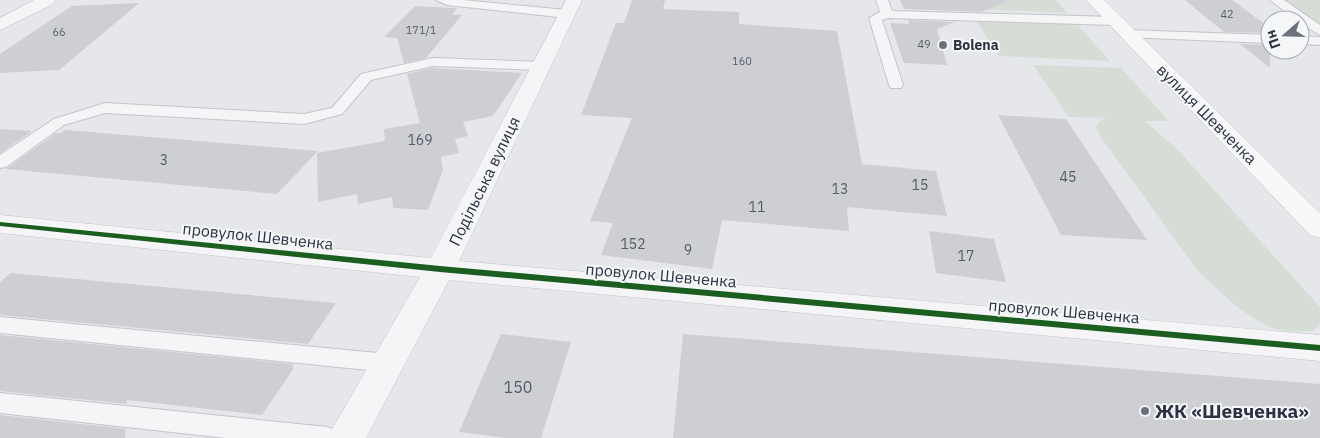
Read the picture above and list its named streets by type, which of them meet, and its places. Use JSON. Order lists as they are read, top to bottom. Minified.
{"streets":{"main road":["вулиця Шевченка"],"street":["Подільська вулиця","провулок Шевченка"]},"crossings":[["Подільська вулиця","провулок Шевченка"]],"places":["Bolena","ЖК «Шевченка»"],"house_numbers":["42","171/1","66","49","160","169","3","45","15","13","11","152","9","17","150"],"north":"left"}
